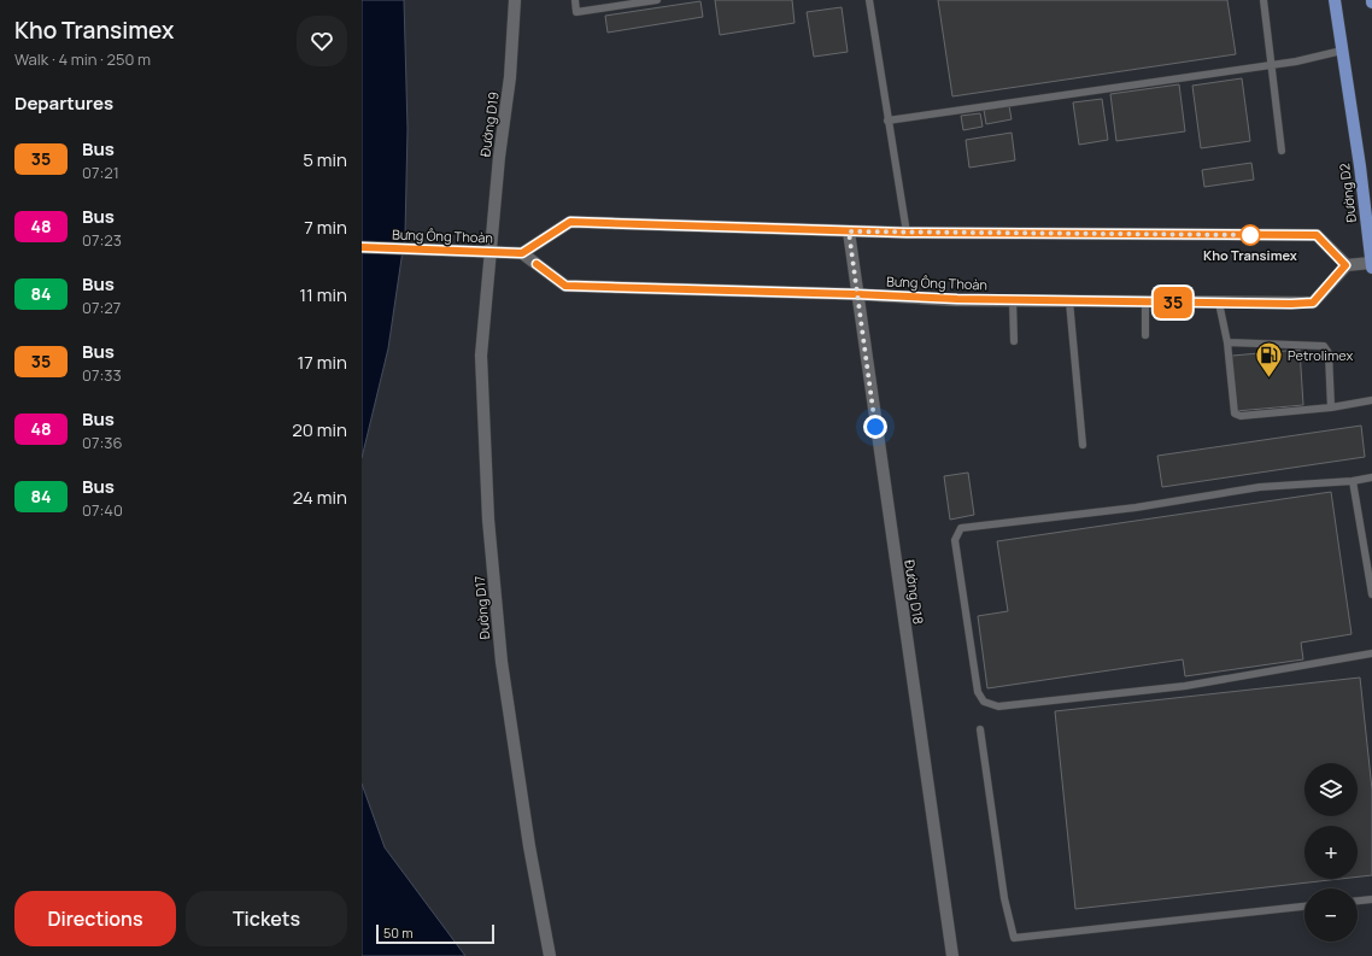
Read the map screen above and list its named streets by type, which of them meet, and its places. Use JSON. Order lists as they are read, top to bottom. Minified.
{"streets":{"main road":["Đường D2"],"street":["Đường D19","Bưng Ông Thoàn","Đường D18","Đường D17"]},"crossings":[["Đường D19","Bưng Ông Thoàn"],["Đường D19","Đường D17"],["Bưng Ông Thoàn","Đường D18"],["Bưng Ông Thoàn","Đường D17"]],"places":{"other":["Kho Transimex"],"fuel station":["Petrolimex"]},"lines":["bus line 35"],"scale_bar":"50 m","page":{"heading":[["Kho Transimex","Walk · 4 min · 250 m"],"Departures"],"on_map":"35","list":[{"mark":"35","name":"Bus","note":"07:21","value":"5 min"},{"mark":"48","name":"Bus","note":"07:23","value":"7 min"},{"mark":"84","name":"Bus","note":"07:27","value":"11 min"},{"mark":"35","name":"Bus","note":"07:33","value":"17 min"},{"mark":"48","name":"Bus","note":"07:36","value":"20 min"},{"mark":"84","name":"Bus","note":"07:40","value":"24 min"}],"map_buttons":["+","−"],"buttons":["Directions","Tickets"],"scale":"50 m"}}
